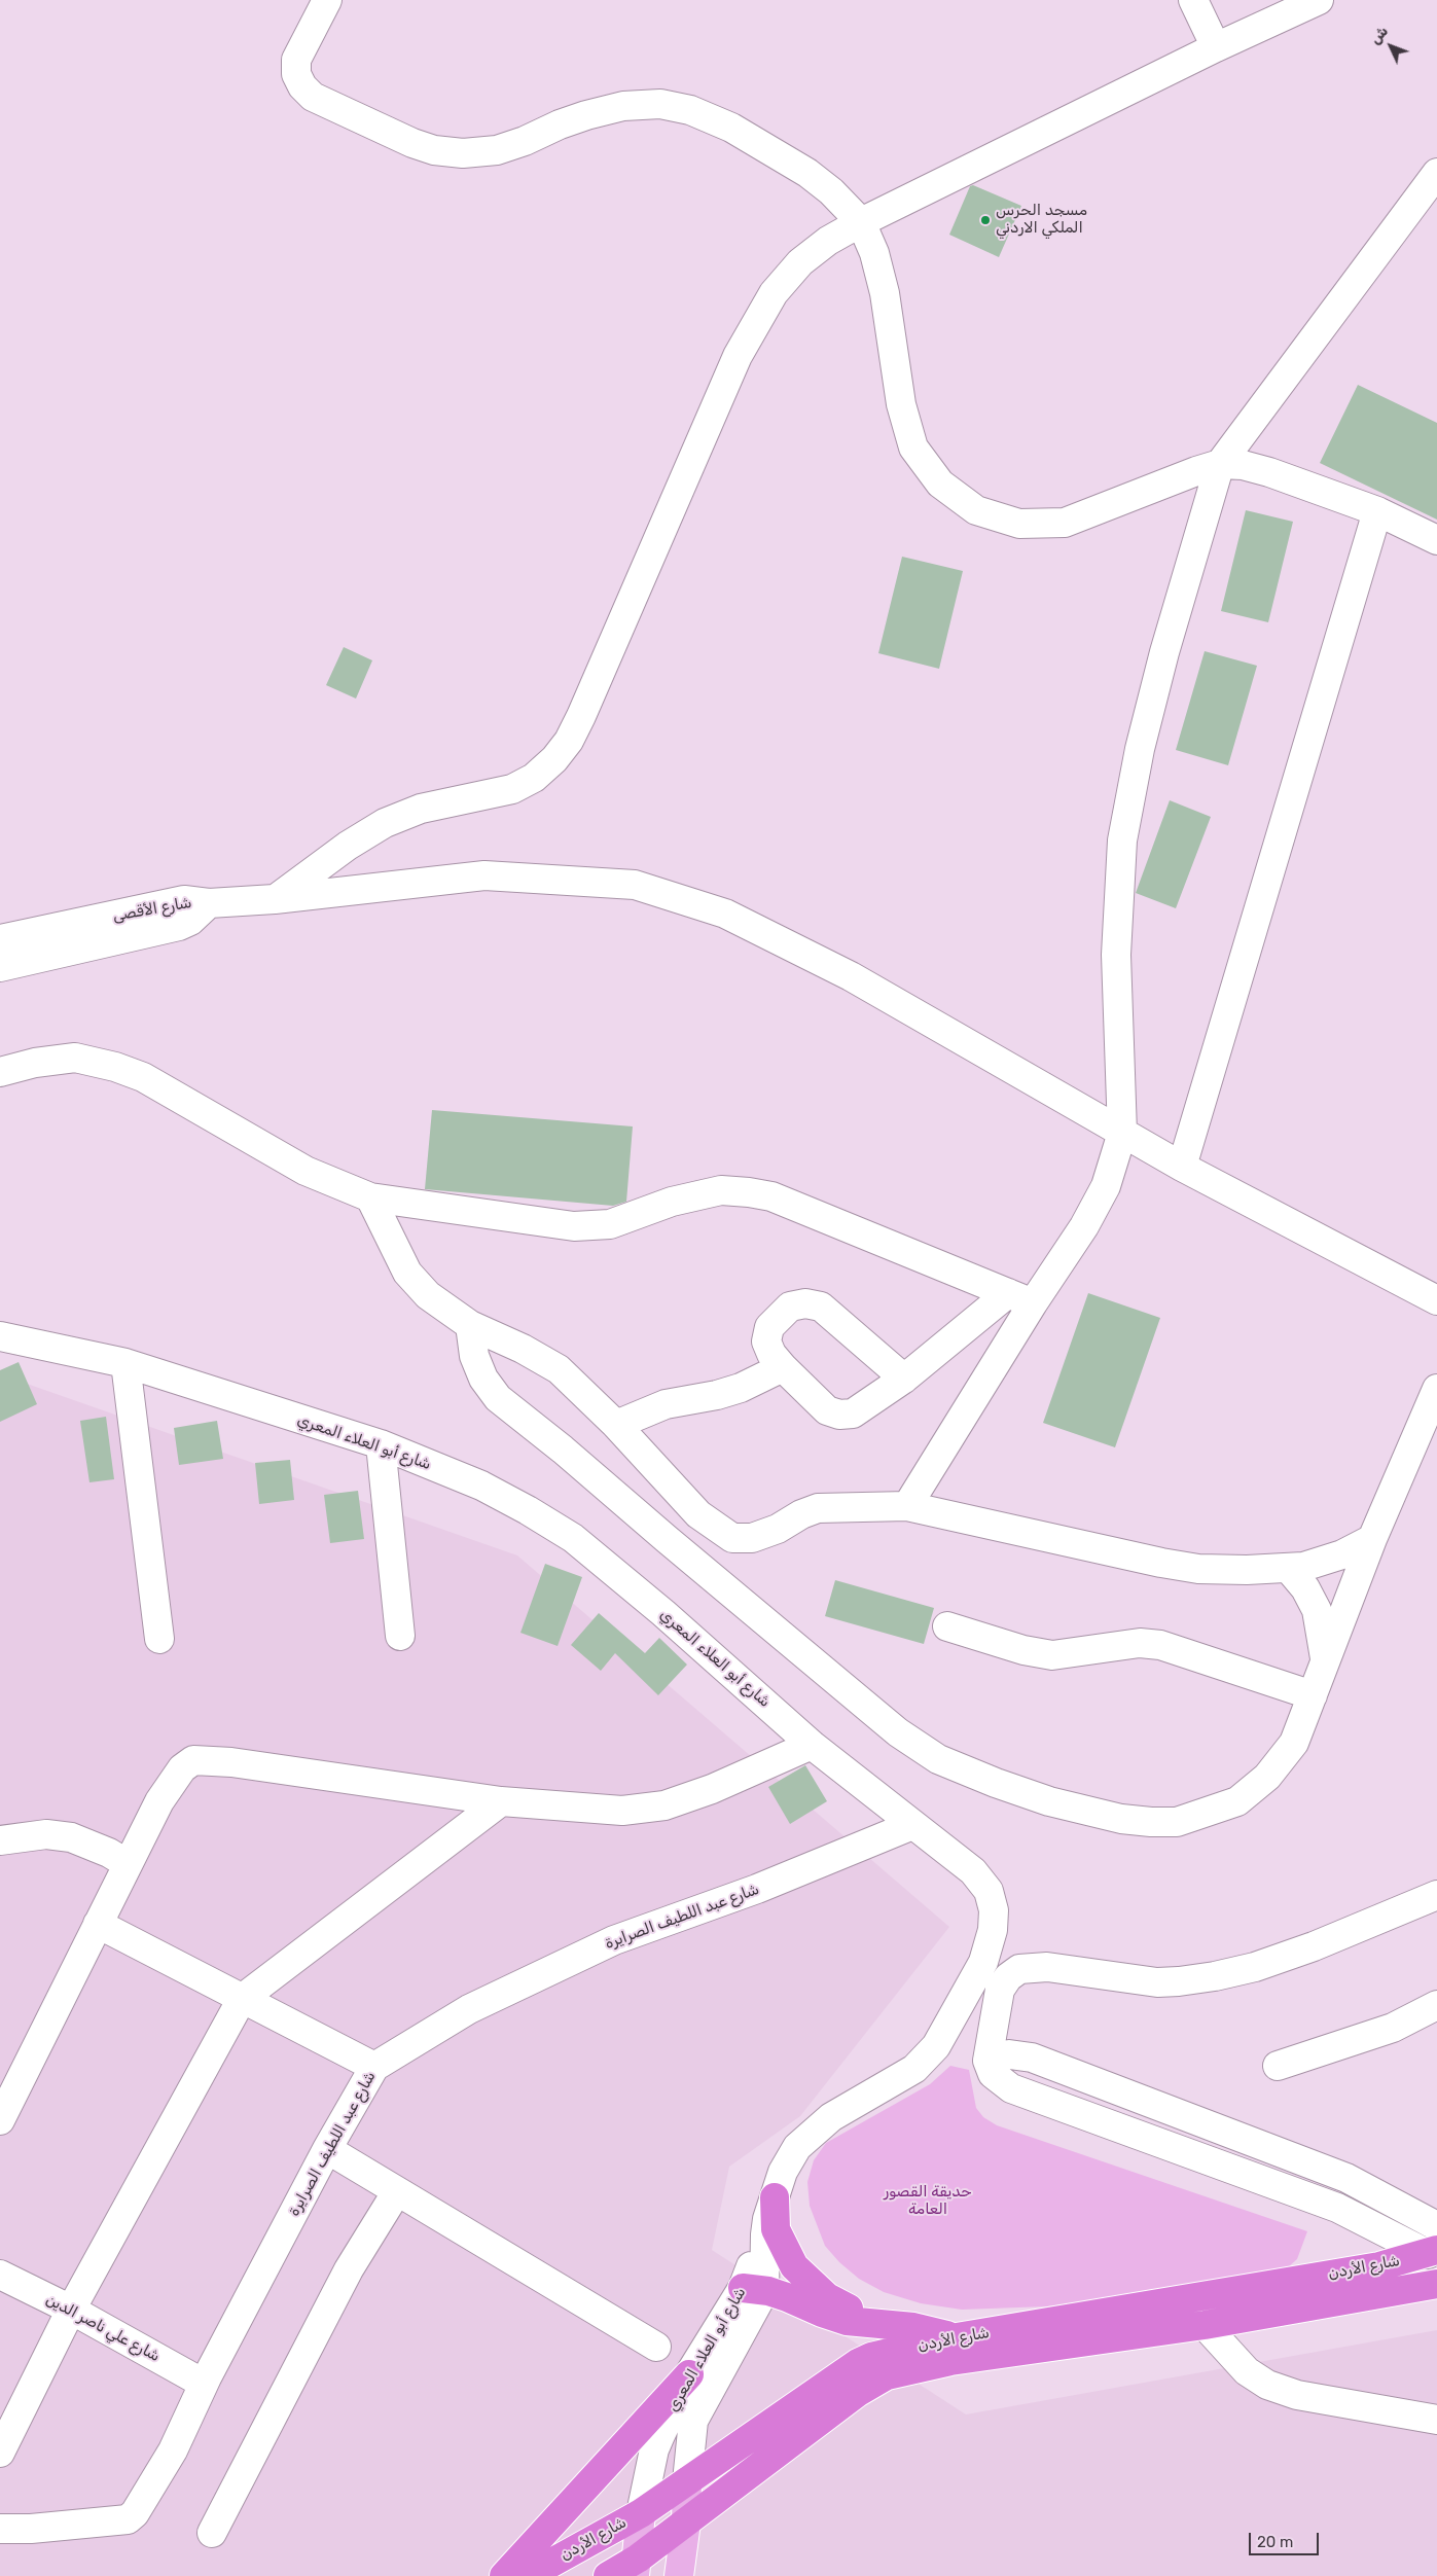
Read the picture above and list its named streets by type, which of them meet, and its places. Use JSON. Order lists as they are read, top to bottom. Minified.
{"streets":{"highway":["شارع الأردن"],"main road":["شارع أبو العلاء المعري"],"street":["شارع الأقصى","شارع عبد اللطيف الصرايرة","شارع علي ناصر الدين"]},"crossings":[["شارع أبو العلاء المعري","شارع عبد اللطيف الصرايرة"],["شارع أبو العلاء المعري","شارع الأردن"],["شارع عبد اللطيف الصرايرة","شارع علي ناصر الدين"]],"parks":["حديقة القصور العامة"],"places":["مسجد الحرس الملكي الاردني"],"scale_bar":"20 m","north":"top left"}
